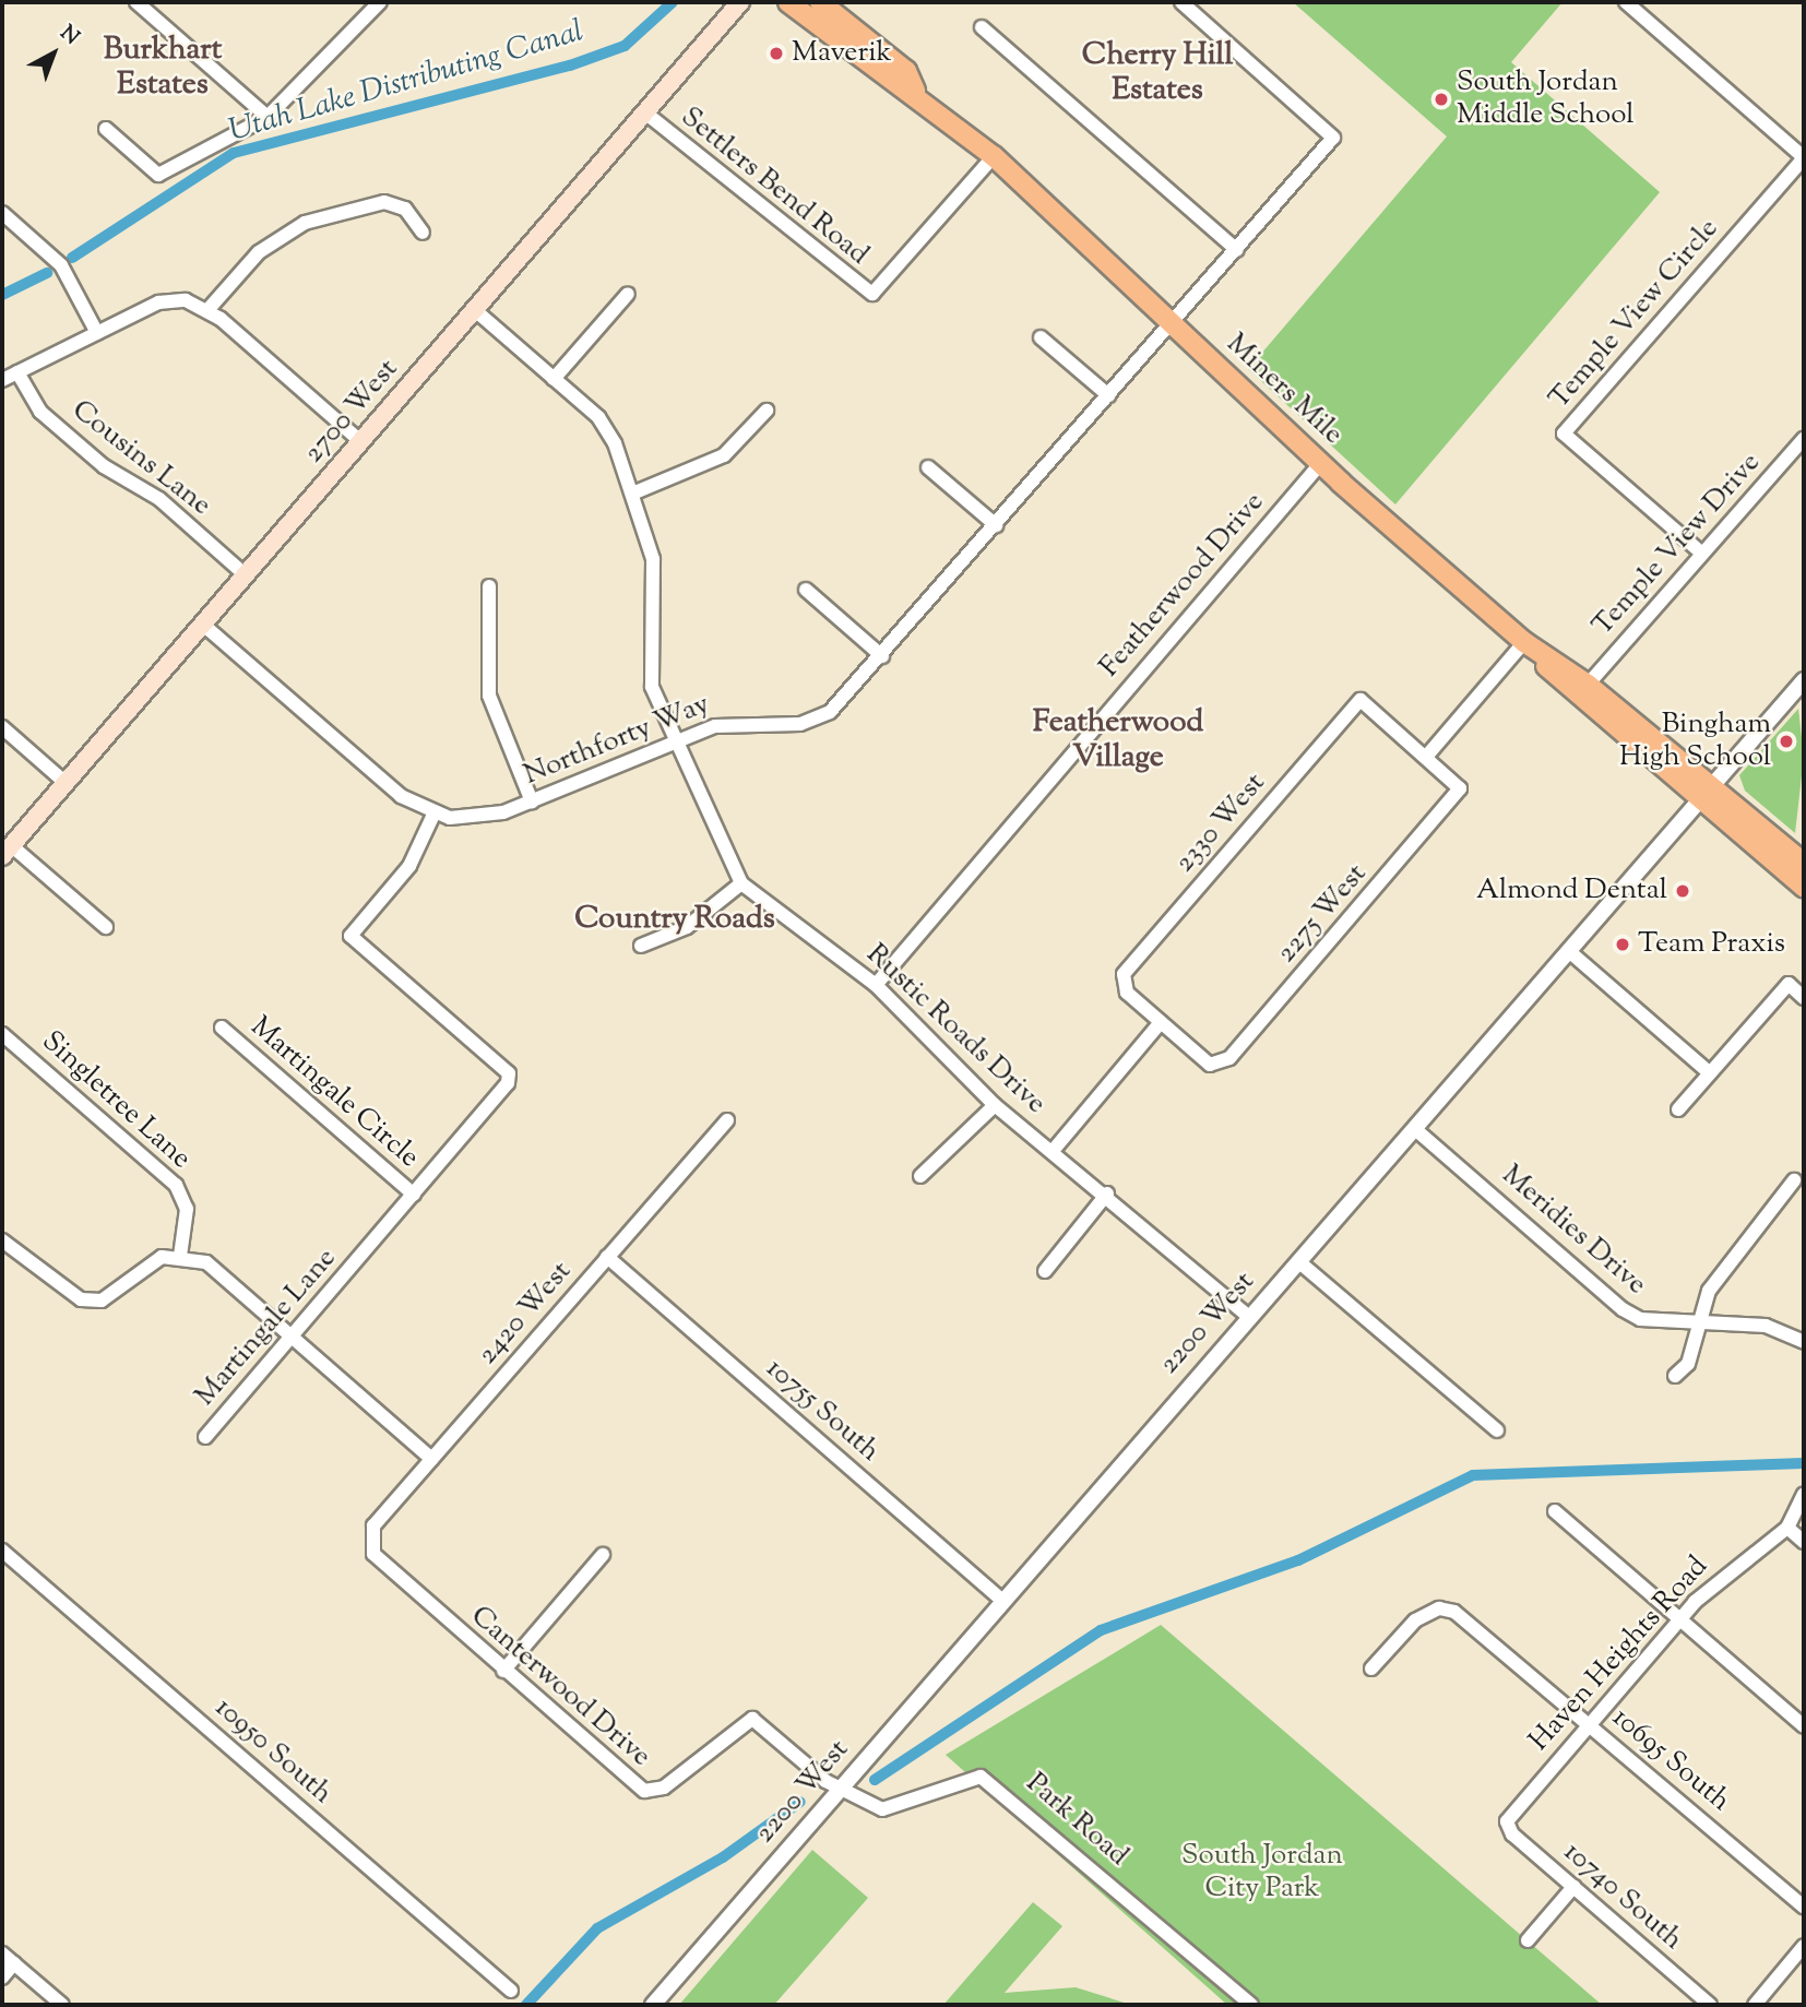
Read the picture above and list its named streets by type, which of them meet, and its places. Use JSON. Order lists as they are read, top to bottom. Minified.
{"streets":{"main road":["Miners Mile","2700 West"],"street":["Settlers Bend Road","Temple View Circle","Cousins Lane","Temple View Drive","Featherwood Drive","Northforty Way","2330 West","2275 West","Rustic Roads Drive","Martingale Circle","Singletree Lane","Meridies Drive","2420 West","2200 West","Martingale Lane","10755 South","Haven Heights Road","Canterwood Drive","10950 South","10695 South","Park Road","10740 South"]},"crossings":[["Settlers Bend Road","Miners Mile"],["Settlers Bend Road","2700 West"],["Temple View Circle","Temple View Drive"],["Miners Mile","Temple View Drive"],["Miners Mile","Featherwood Drive"],["Miners Mile","Northforty Way"],["2700 West","Cousins Lane"],["2700 West","Northforty Way"],["2700 West","Rustic Roads Drive"],["Featherwood Drive","Rustic Roads Drive"],["Northforty Way","Rustic Roads Drive"],["Northforty Way","Martingale Lane"],["2330 West","2275 West"],["Rustic Roads Drive","2200 West"],["Martingale Circle","Martingale Lane"],["Meridies Drive","2200 West"],["2420 West","10755 South"],["2420 West","Canterwood Drive"],["2200 West","10755 South"],["2200 West","Canterwood Drive"],["2200 West","Park Road"],["Haven Heights Road","10695 South"],["Haven Heights Road","10740 South"],["Canterwood Drive","Park Road"]],"districts":["Burkhart Estates","Cherry Hill Estates","Featherwood Village","Country Roads"],"water":["Utah Lake Distributing Canal"],"parks":["South Jordan City Park"],"places":["Maverik","South Jordan Middle School","Bingham High School","Almond Dental","Team Praxis"],"north":"top right"}
